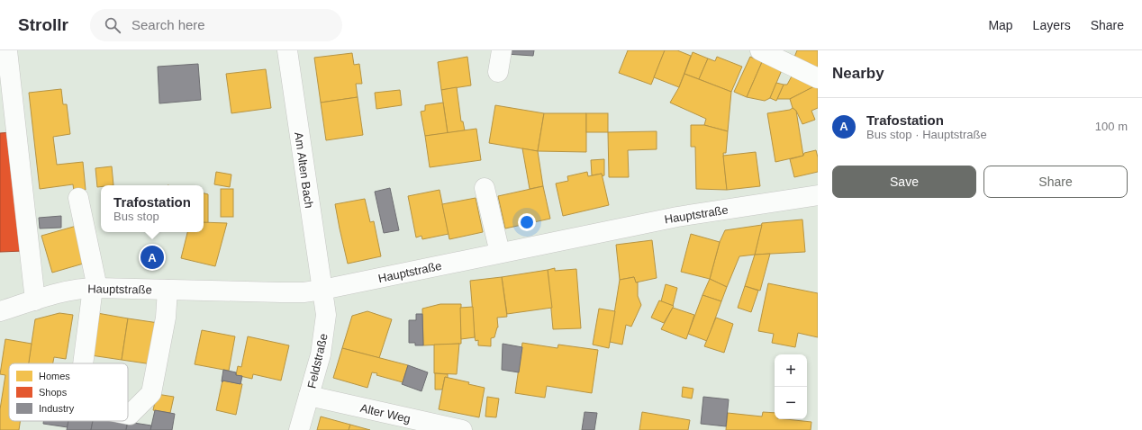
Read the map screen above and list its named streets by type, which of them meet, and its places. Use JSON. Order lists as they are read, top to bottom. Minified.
{"streets":{"street":["Am Alten Bach","Hauptstraße","Feldstraße","Alter Weg"]},"crossings":[["Am Alten Bach","Hauptstraße"],["Am Alten Bach","Feldstraße"],["Hauptstraße","Feldstraße"],["Feldstraße","Alter Weg"]],"legend":["Homes","Shops","Industry"],"page":{"header":"Strollr","search":"Search here","nav":["Map","Layers","Share"],"heading":"Nearby","list":[{"mark":"A","name":"Trafostation","note":"Bus stop · Hauptstraße","value":"100 m"}],"buttons":["Save","Share"],"popup":["Trafostation","Bus stop"],"pins":"A","map_buttons":["+","−"]}}
